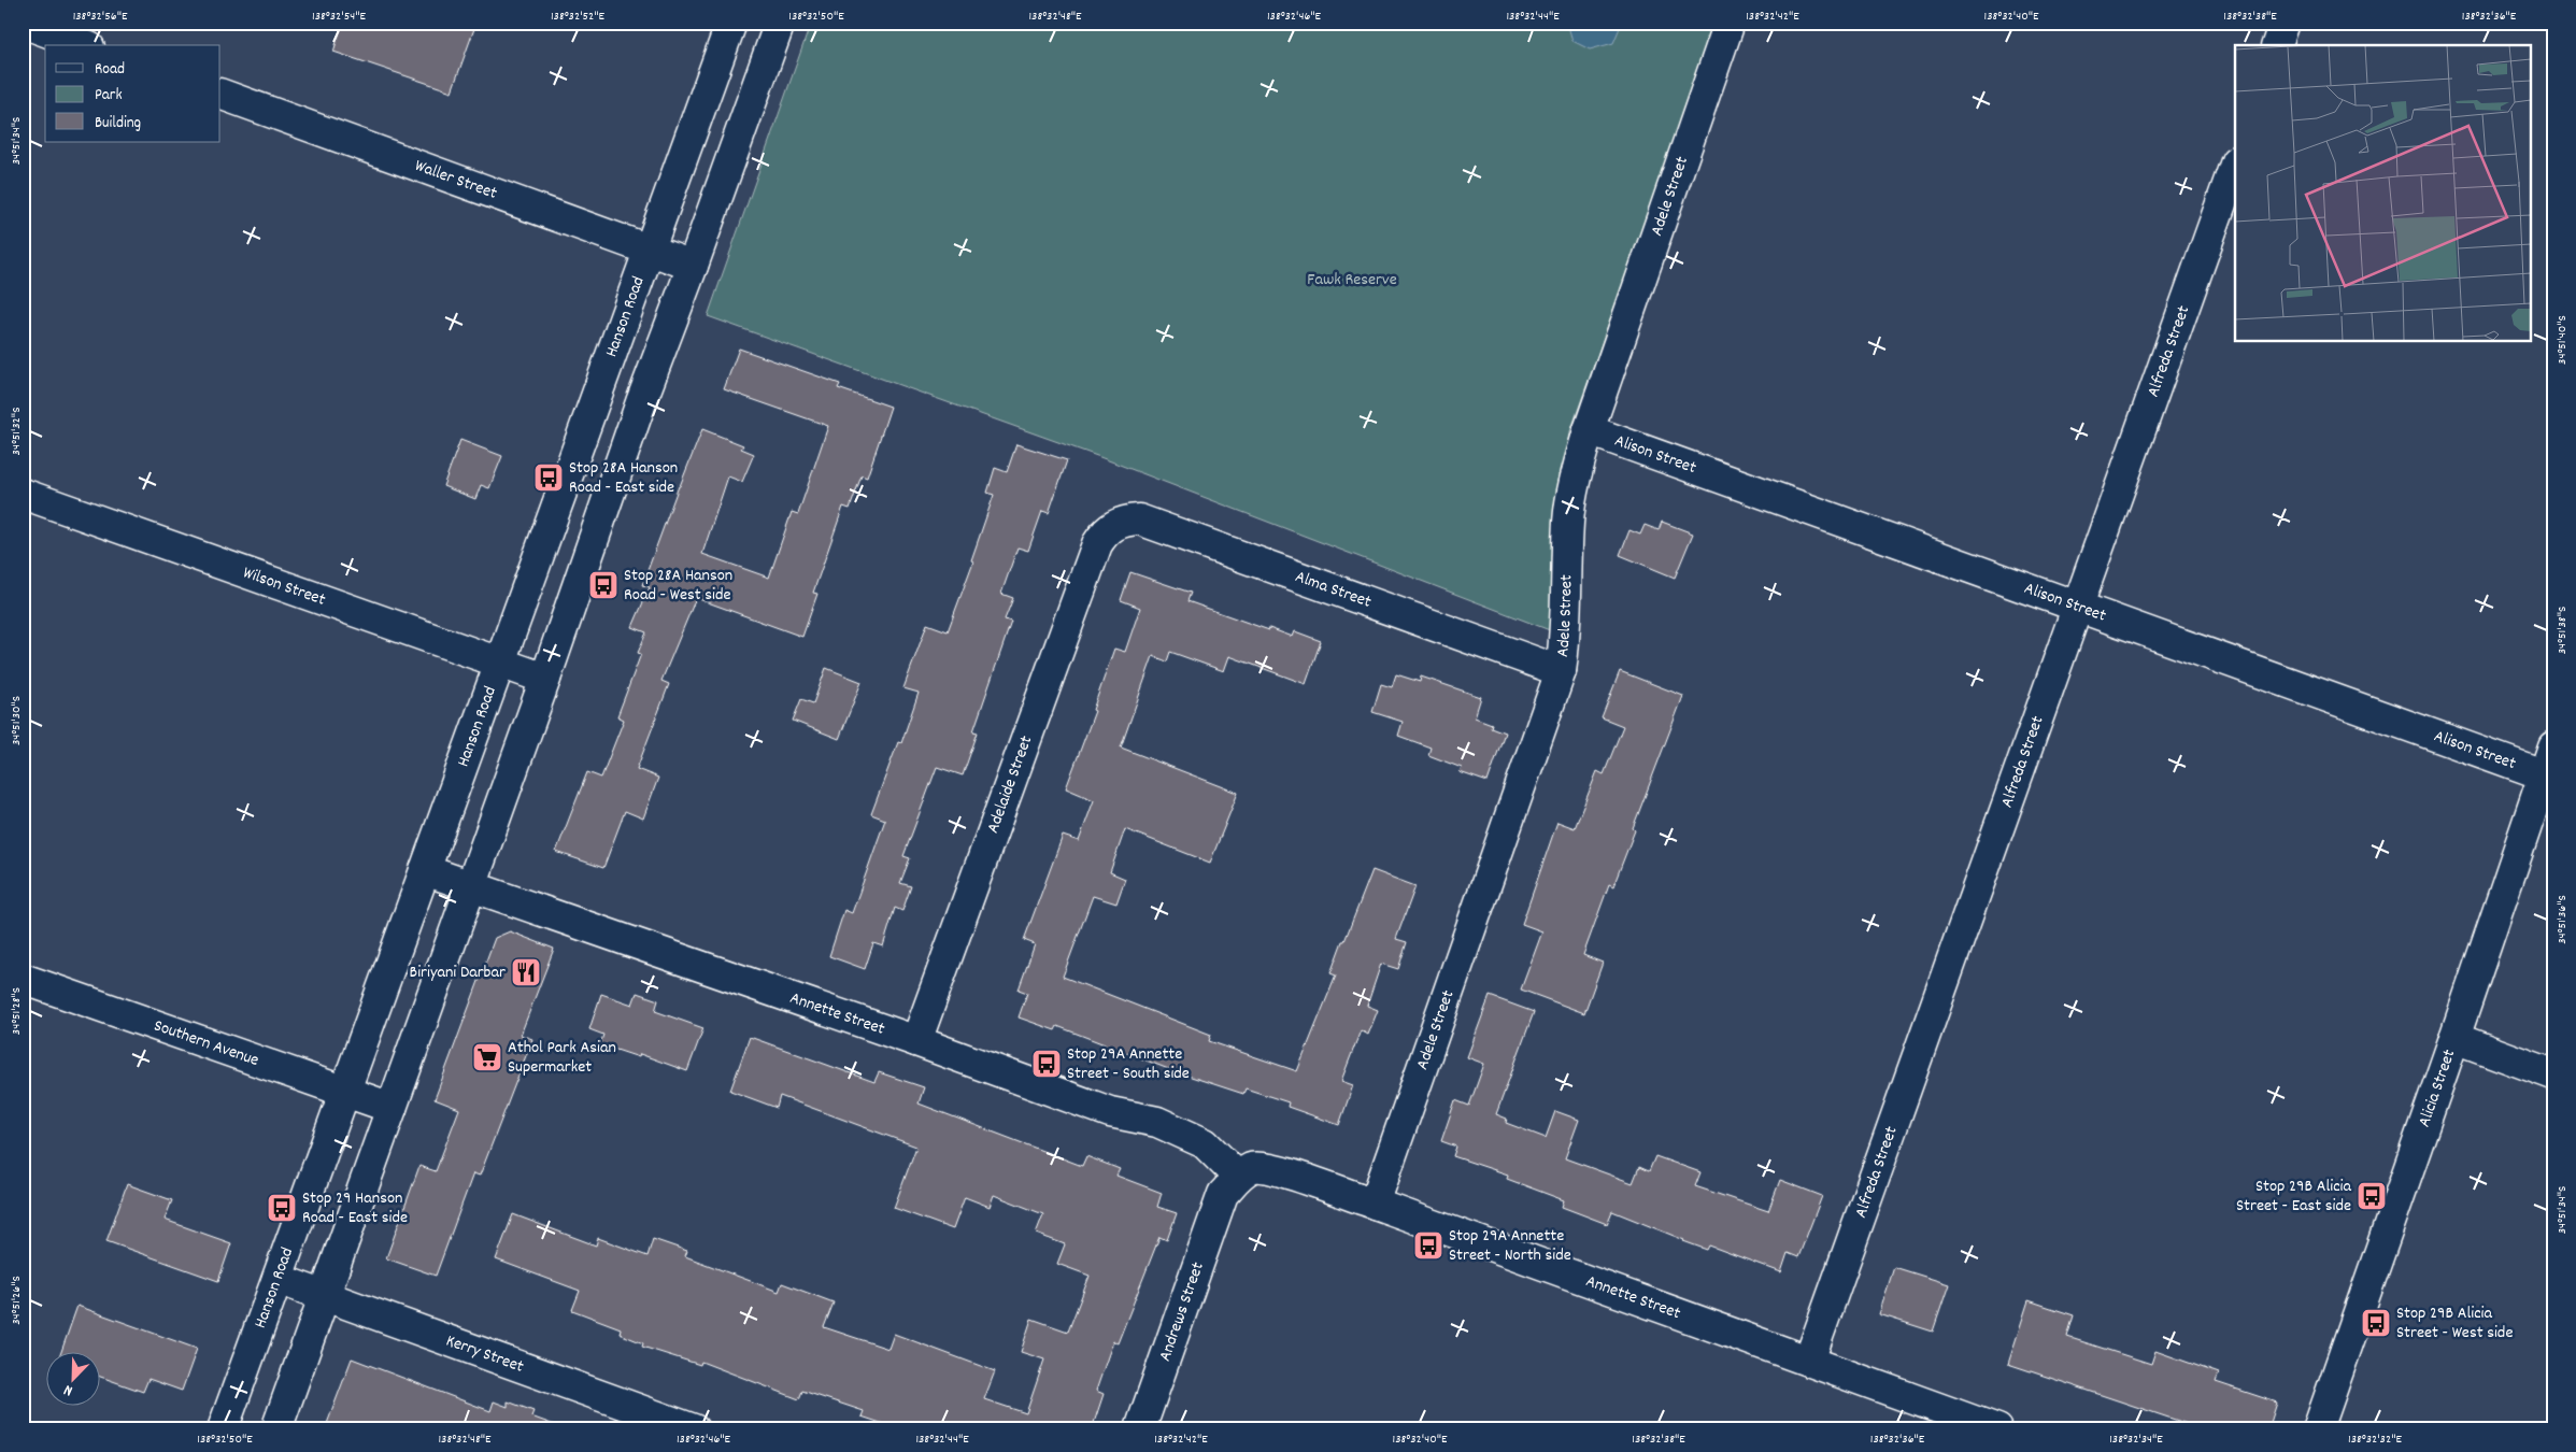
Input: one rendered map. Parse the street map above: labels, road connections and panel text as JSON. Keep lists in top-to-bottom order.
{
  "streets": {
    "street": [
      "Waller Street",
      "Adele Street",
      "Hanson Road",
      "Alfreda Street",
      "Alison Street",
      "Wilson Street",
      "Alma Street",
      "Adelaide Street",
      "Annette Street",
      "Southern Avenue",
      "Alicia Street",
      "Andrews Street",
      "Kerry Street"
    ]
  },
  "crossings": [
    ["Waller Street", "Hanson Road"],
    ["Adele Street", "Alison Street"],
    ["Adele Street", "Alma Street"],
    ["Adele Street", "Annette Street"],
    ["Hanson Road", "Wilson Street"],
    ["Hanson Road", "Annette Street"],
    ["Hanson Road", "Southern Avenue"],
    ["Hanson Road", "Kerry Street"],
    ["Alfreda Street", "Alison Street"],
    ["Alfreda Street", "Annette Street"],
    ["Alison Street", "Alicia Street"],
    ["Alma Street", "Adelaide Street"],
    ["Adelaide Street", "Annette Street"],
    ["Annette Street", "Andrews Street"]
  ],
  "parks": ["Fawk Reserve"],
  "places": {
    "bus stop": [
      "Stop 28A Hanson Road - East side",
      "Stop 28A Hanson Road - West side",
      "Stop 29A Annette Street - South side",
      "Stop 29B Alicia Street - East side",
      "Stop 29 Hanson Road - East side",
      "Stop 29A Annette Street - North side",
      "Stop 29B Alicia Street - West side"
    ],
    "restaurant": ["Biriyani Darbar"],
    "supermarket": ["Athol Park Asian Supermarket"]
  },
  "legend": ["Road", "Park", "Building"],
  "north": "bottom left",
  "coordinates": [
    "138°32'56\"E",
    "138°32'54\"E",
    "138°32'52\"E",
    "138°32'50\"E",
    "138°32'48\"E",
    "138°32'46\"E",
    "138°32'44\"E",
    "138°32'42\"E",
    "138°32'40\"E",
    "138°32'38\"E",
    "138°32'36\"E",
    "34°51'34\"S",
    "34°51'40\"S",
    "34°51'32\"S",
    "34°51'38\"S",
    "34°51'30\"S",
    "34°51'36\"S",
    "34°51'28\"S",
    "34°51'26\"S",
    "138°32'34\"E",
    "138°32'32\"E"
  ]
}
